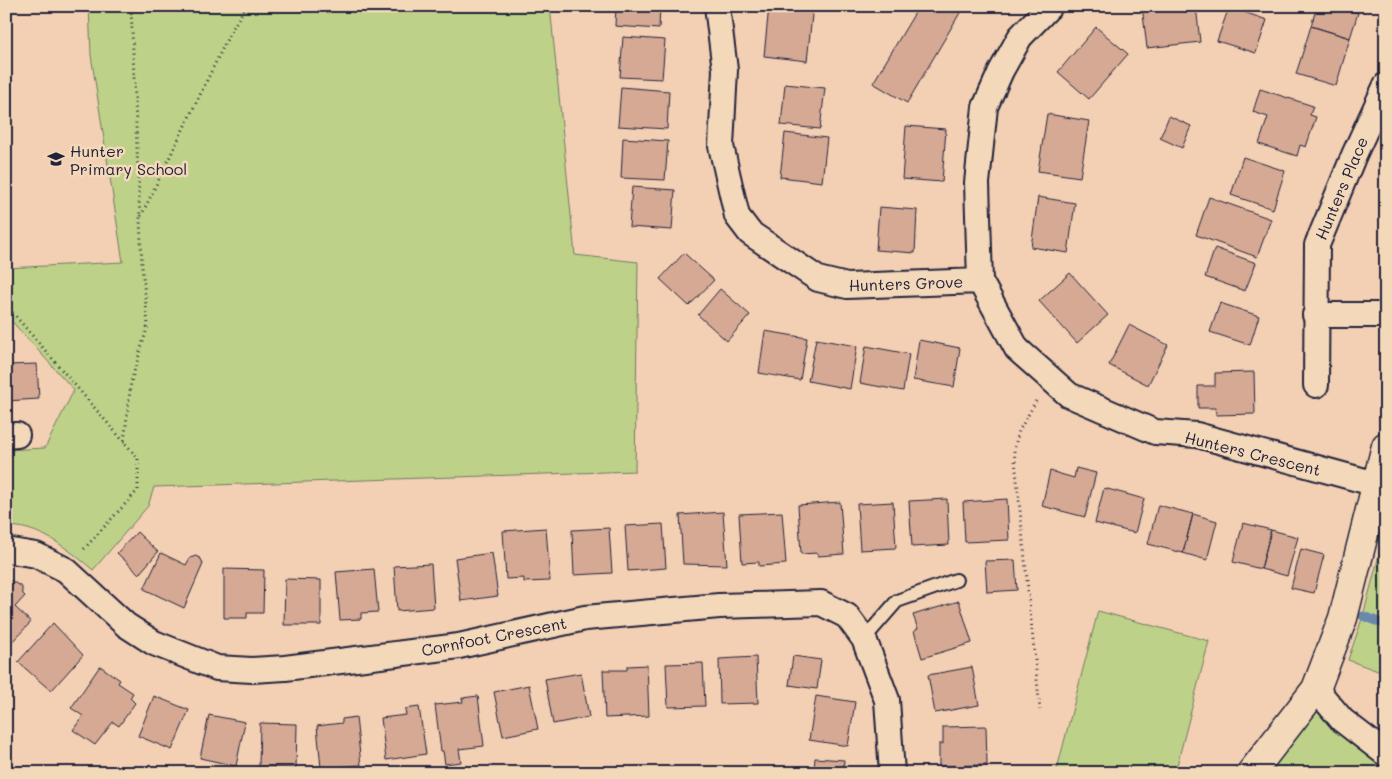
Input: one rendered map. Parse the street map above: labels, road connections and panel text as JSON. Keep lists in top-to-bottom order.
{
  "streets": {
    "street": [
      "Hunters Place",
      "Hunters Grove",
      "Hunters Crescent",
      "Cornfoot Crescent"
    ]
  },
  "crossings": [
    ["Hunters Grove", "Hunters Crescent"]
  ],
  "places": {
    "school or university": ["Hunter Primary School"]
  }
}
